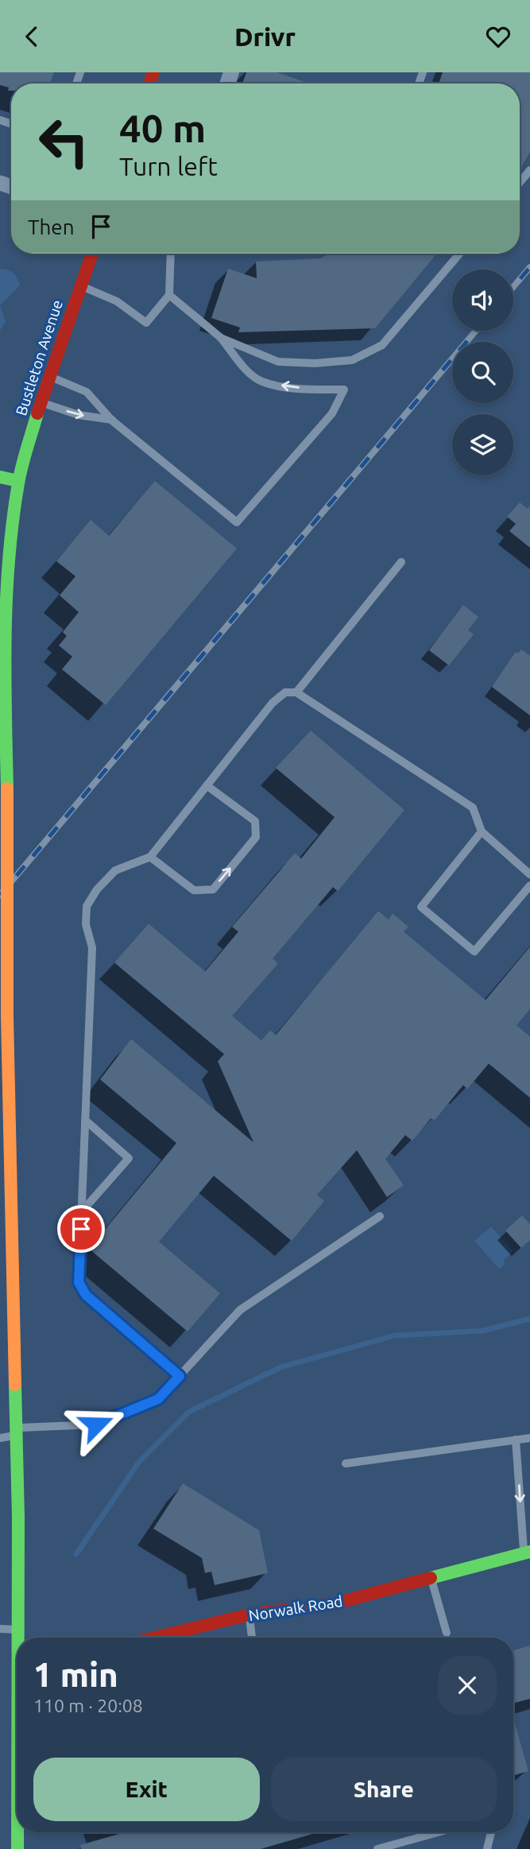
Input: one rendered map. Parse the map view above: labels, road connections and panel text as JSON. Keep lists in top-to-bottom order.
{
  "streets": {
    "main road": ["Bustleton Avenue", "Norwalk Road"]
  },
  "page": {
    "header": "Drivr",
    "turn": ["40 m", "Turn left"],
    "then": "Then",
    "heading": ["1 min", "110 m · 20:08"],
    "buttons": ["Exit", "Share"]
  }
}
